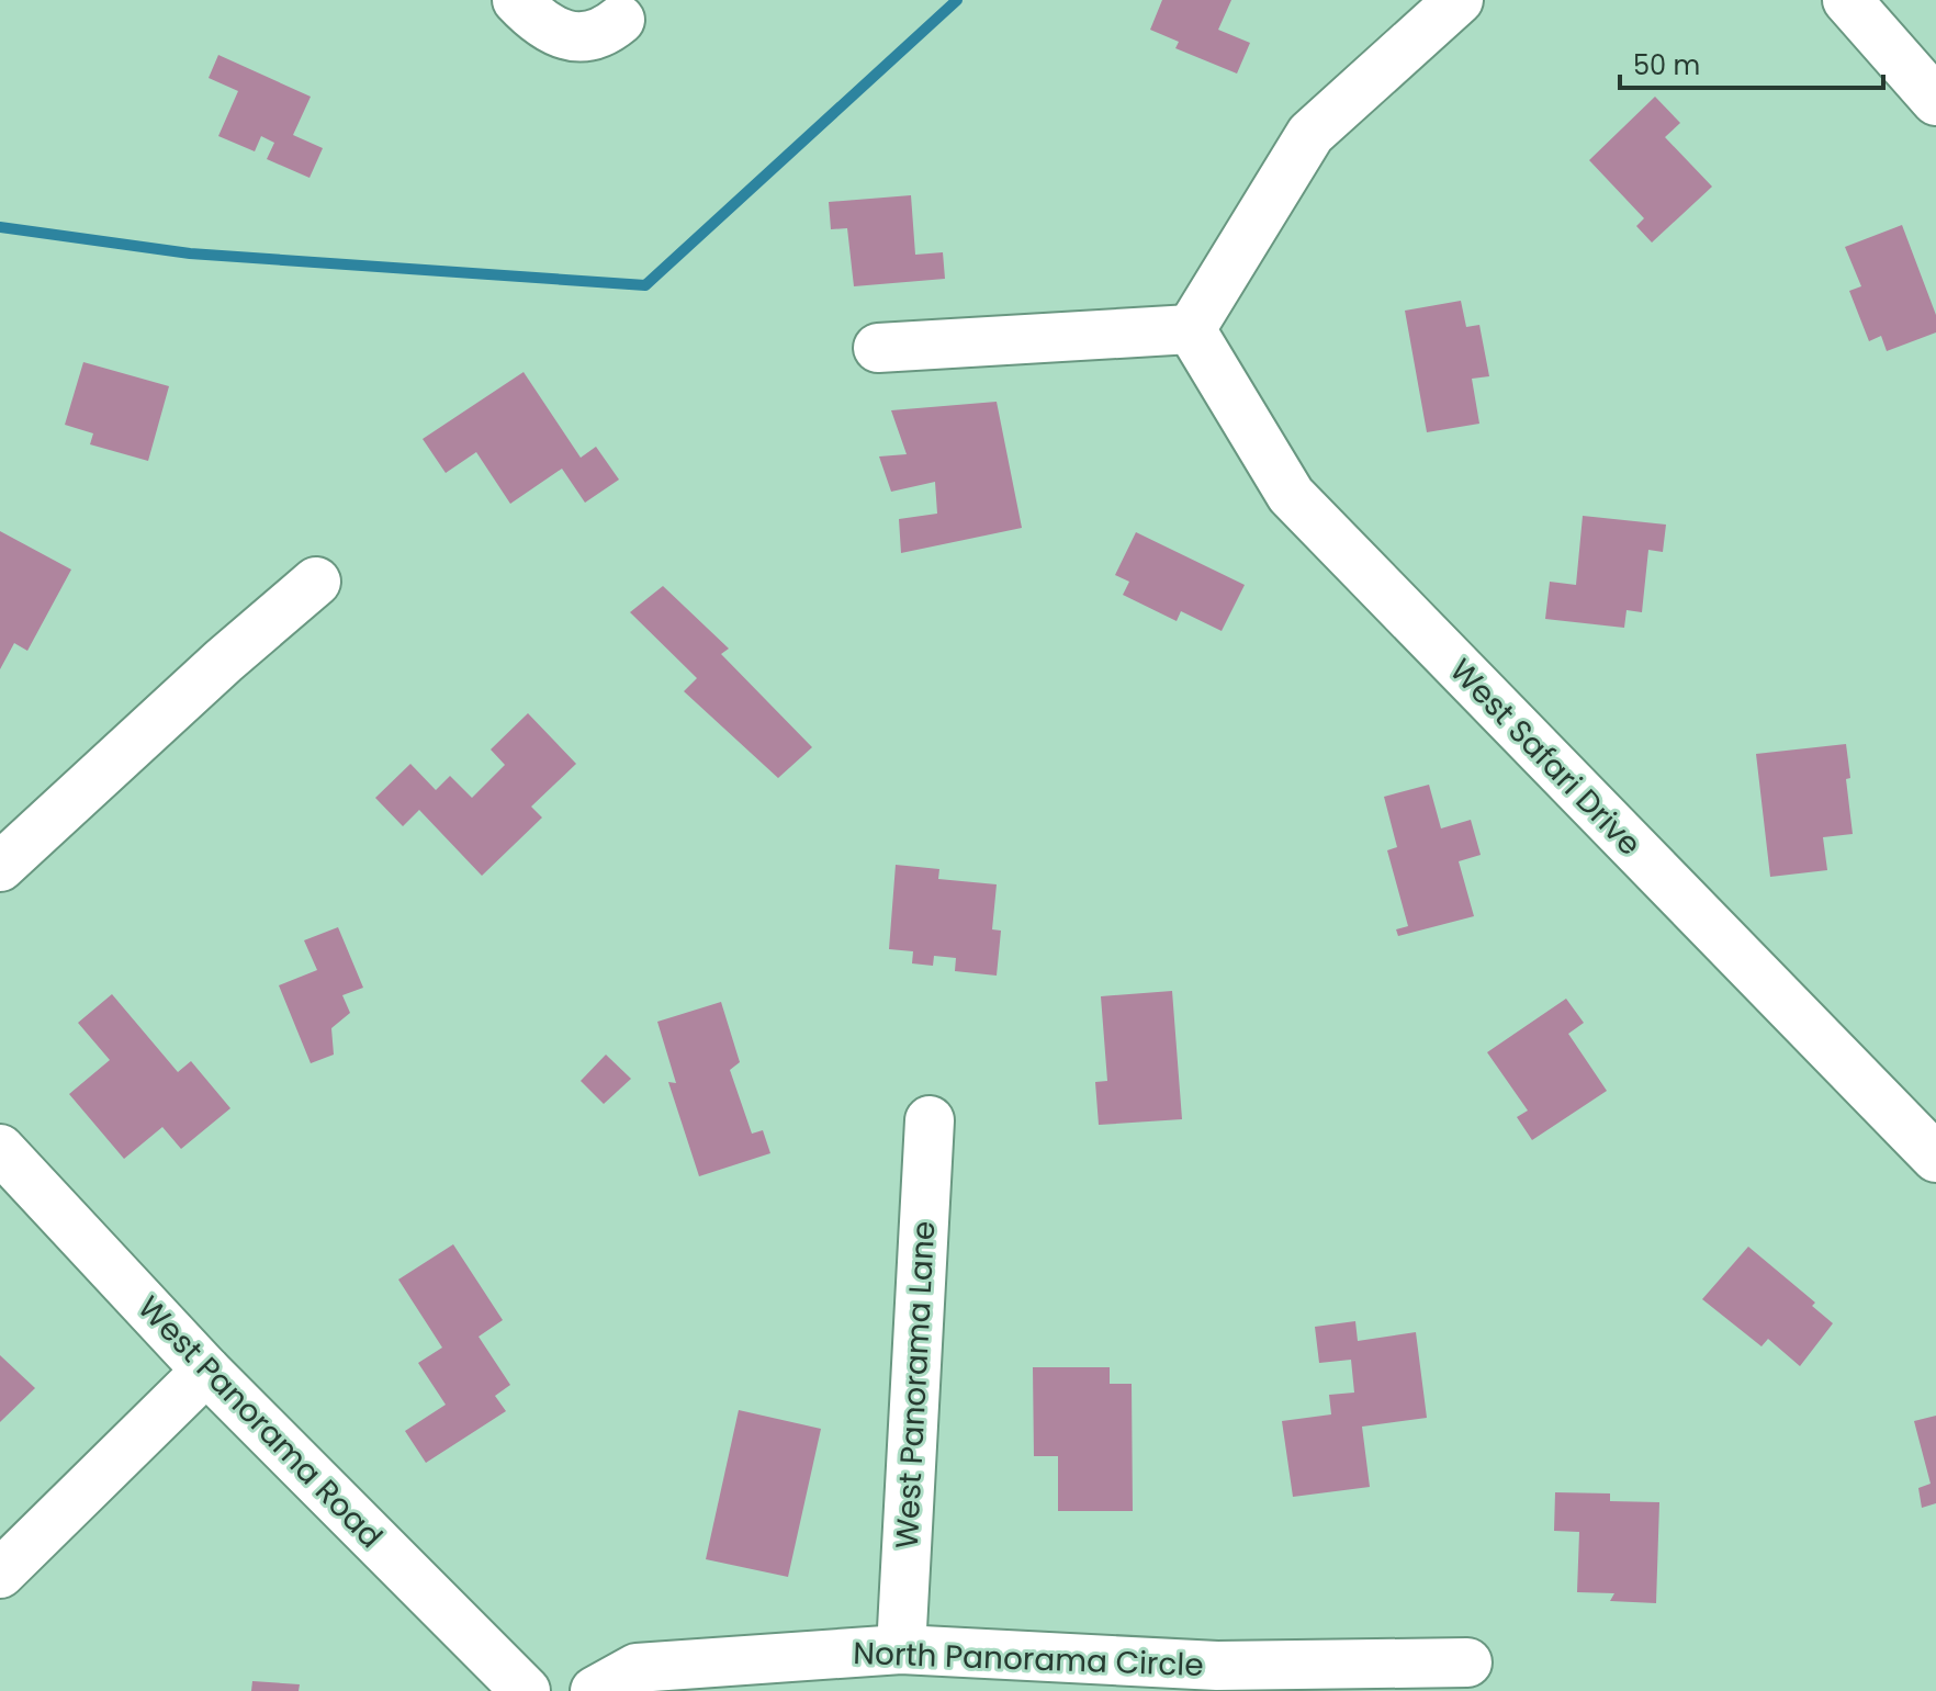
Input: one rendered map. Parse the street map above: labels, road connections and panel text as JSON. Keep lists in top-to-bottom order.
{
  "streets": {
    "street": [
      "West Safari Drive",
      "West Panorama Lane",
      "West Panorama Road",
      "North Panorama Circle"
    ]
  },
  "crossings": [
    ["West Panorama Lane", "North Panorama Circle"]
  ],
  "scale_bar": "50 m"
}
